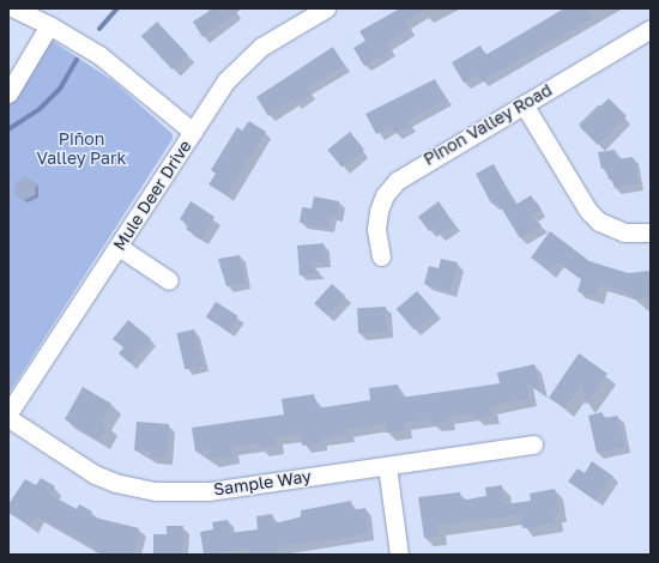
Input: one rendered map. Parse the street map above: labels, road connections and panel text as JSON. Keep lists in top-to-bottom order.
{
  "streets": {
    "street": ["Pinon Valley Road", "Mule Deer Drive", "Sample Way"]
  },
  "parks": ["Piñon Valley Park"]
}
